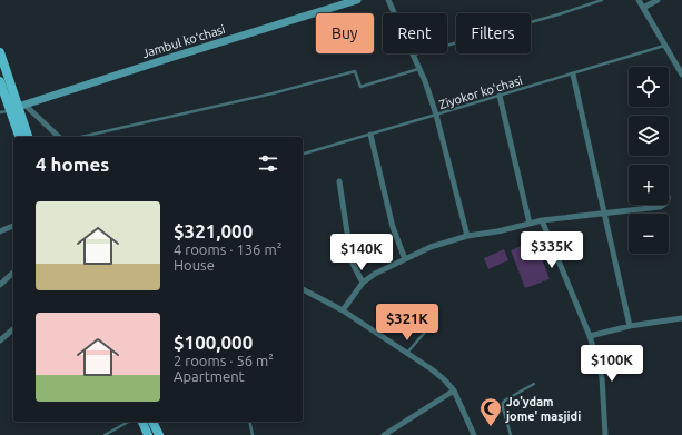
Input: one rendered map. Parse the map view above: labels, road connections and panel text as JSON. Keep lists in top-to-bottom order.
{
  "streets": {
    "street": ["Jambul koʻchasi"],
    "lane": ["Ziyokor koʻchasi"]
  },
  "places": {
    "mosque": ["Jo'ydam jome' masjidi"]
  },
  "page": {
    "chip": ["Buy", "Rent", "Filters"],
    "map_buttons": ["+", "−"],
    "heading": "4 homes",
    "list": [
      {
        "name": "$321,000",
        "note": "4 rooms · 136 m² · House"
      },
      {
        "name": "$100,000",
        "note": "2 rooms · 56 m² · Apartment"
      }
    ],
    "price": [
      "$335K",
      "$140K",
      "$321K",
      "$100K"
    ]
  }
}
